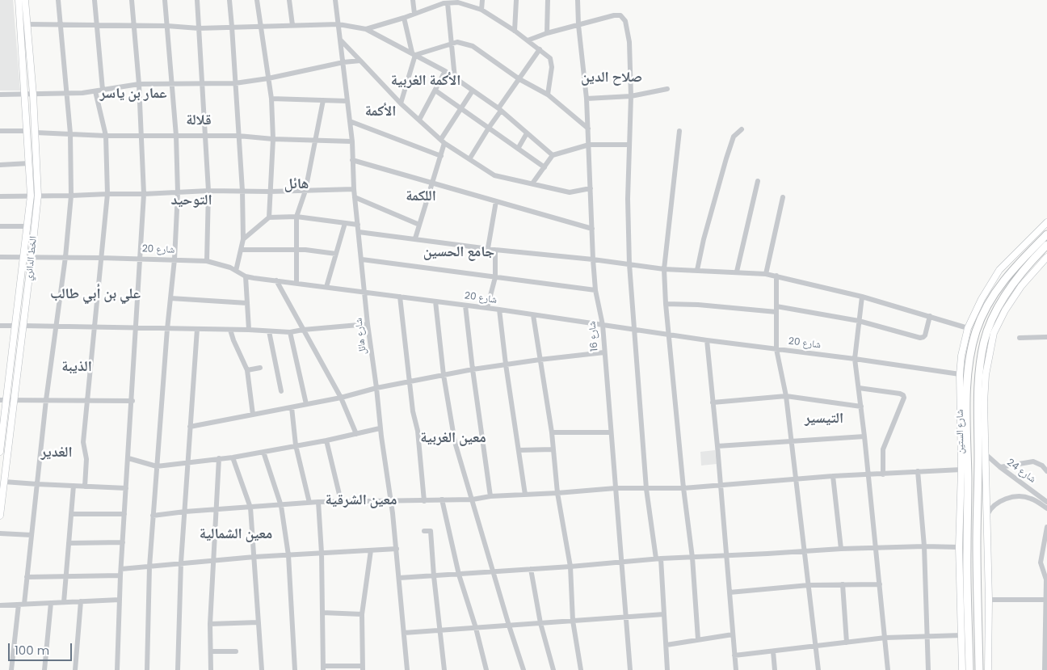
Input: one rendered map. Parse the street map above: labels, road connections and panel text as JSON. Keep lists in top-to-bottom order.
{
  "streets": {
    "highway": ["شارع الستين"],
    "main road": ["الخط الدائري"],
    "street": [
      "شارع 20",
      "شارع هائل",
      "شارع 16",
      "شارع 24"
    ]
  },
  "crossings": [
    ["شارع 20", "الخط الدائري"],
    ["شارع 20", "شارع هائل"],
    ["شارع 20", "شارع 16"],
    ["شارع 20", "شارع الستين"],
    ["شارع الستين", "شارع 24"]
  ],
  "districts": [
    "صلاح الدين",
    "الأكمة الغربية",
    "عمار بن ياسر",
    "الأكمة",
    "قلالة",
    "هائل",
    "اللكمة",
    "التوحيد",
    "جامع الحسين",
    "علي بن أبي طالب",
    "الذيبة",
    "التيسير",
    "معين الغربية",
    "الغدير",
    "معين الشرقية",
    "معين الشمالية"
  ],
  "scale_bar": "100 m"
}
